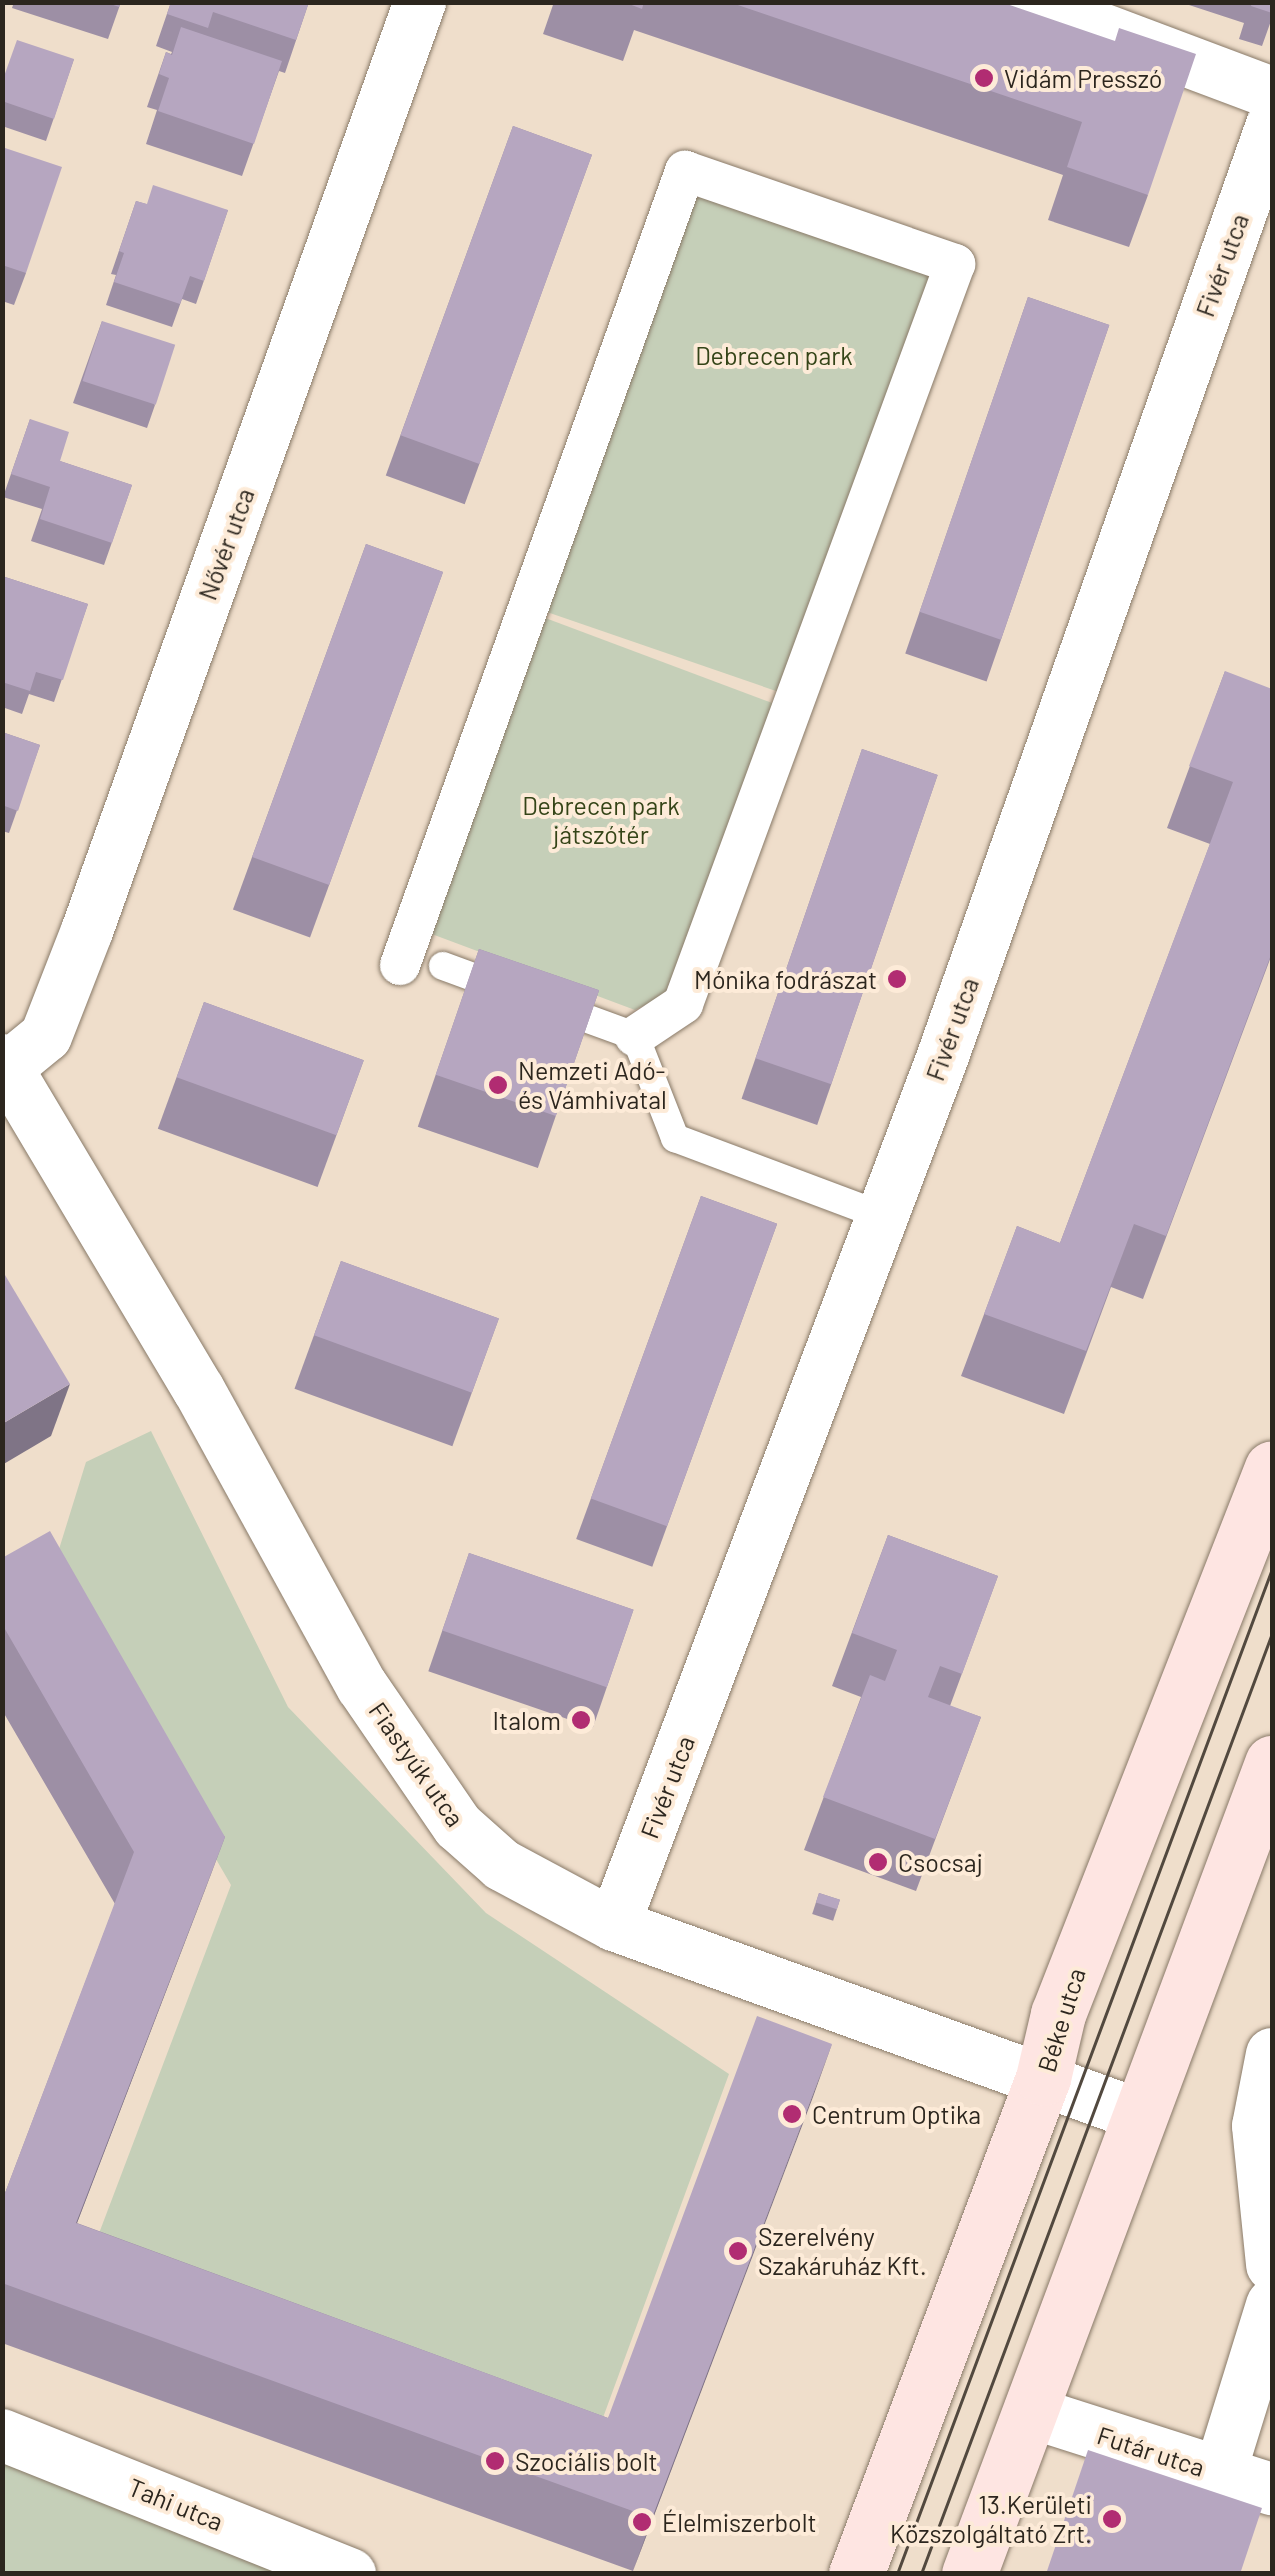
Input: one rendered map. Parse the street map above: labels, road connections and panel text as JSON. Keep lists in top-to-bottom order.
{
  "streets": {
    "main road": ["Béke utca"],
    "street": [
      "Fivér utca",
      "Nővér utca",
      "Fiastyúk utca",
      "Futár utca",
      "Tahi utca"
    ]
  },
  "crossings": [
    ["Fivér utca", "Fiastyúk utca"],
    ["Nővér utca", "Fiastyúk utca"],
    ["Fiastyúk utca", "Béke utca"]
  ],
  "parks": ["Debrecen park", "Debrecen park játszótér"],
  "places": [
    "Vidám Presszó",
    "Mónika fodrászat",
    "Nemzeti Adó- és Vámhivatal",
    "Italom",
    "Csocsaj",
    "Centrum Optika",
    "Szerelvény Szakáruház Kft.",
    "Szociális bolt",
    "13.Kerületi Közszolgáltató Zrt.",
    "Élelmiszerbolt"
  ]
}
